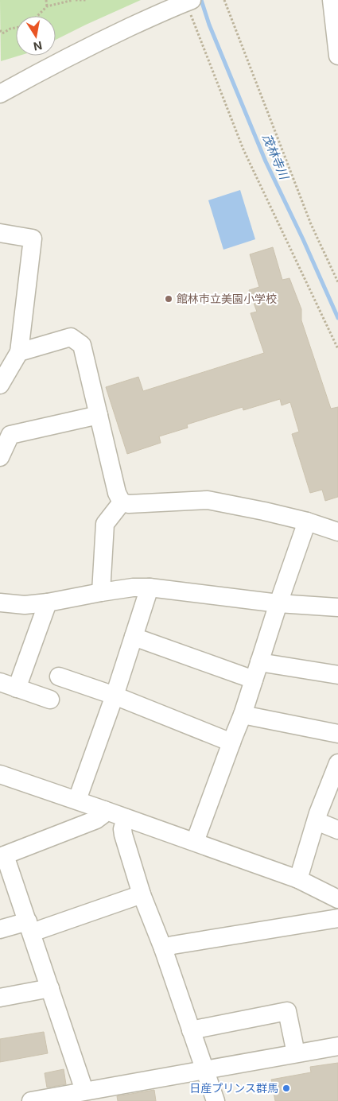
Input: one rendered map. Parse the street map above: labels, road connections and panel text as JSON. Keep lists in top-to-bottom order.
{
  "water": ["茂林寺川"],
  "places": ["館林市立美園小学校", "日産プリンス群馬"],
  "north": "bottom"
}
